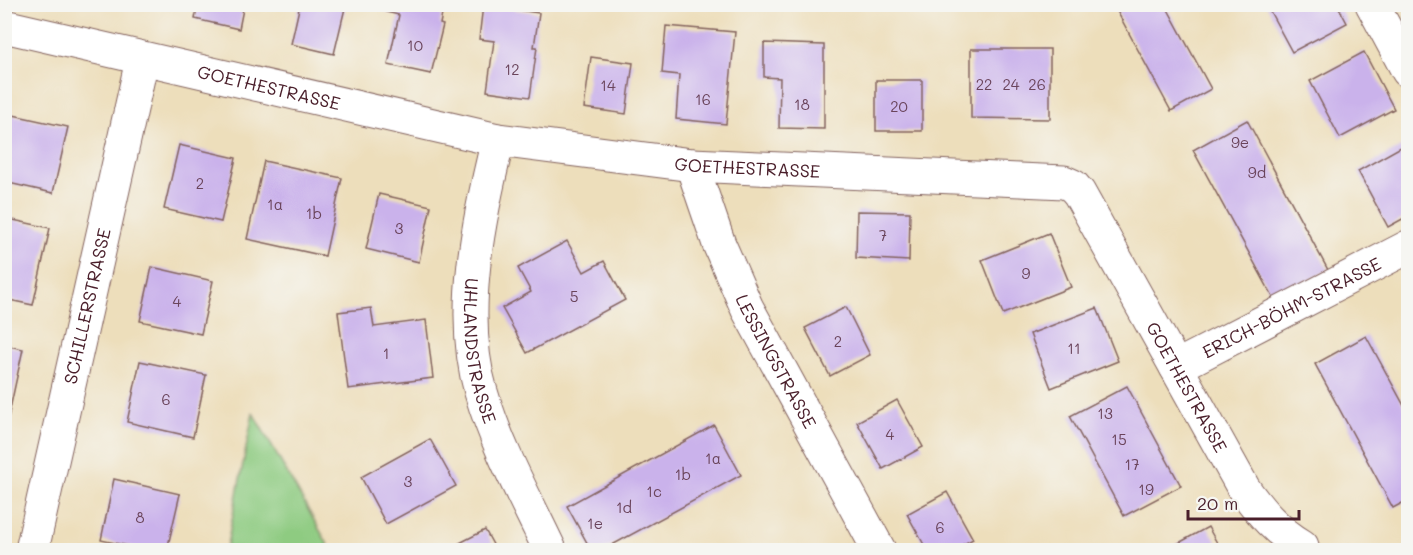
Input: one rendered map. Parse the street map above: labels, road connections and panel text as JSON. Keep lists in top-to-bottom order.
{
  "streets": {
    "street": [
      "GOETHESTRASSE",
      "SCHILLERSTRASSE",
      "ERICH-BÖHM-STRASSE",
      "UHLANDSTRASSE",
      "LESSINGSTRASSE"
    ]
  },
  "crossings": [
    ["GOETHESTRASSE", "SCHILLERSTRASSE"],
    ["GOETHESTRASSE", "ERICH-BÖHM-STRASSE"],
    ["GOETHESTRASSE", "UHLANDSTRASSE"],
    ["GOETHESTRASSE", "LESSINGSTRASSE"]
  ],
  "house_numbers": [
    "10",
    "12",
    "22",
    "24",
    "26",
    "14",
    "16",
    "18",
    "20",
    "9e",
    "9d",
    "2",
    "1a",
    "1b",
    "3",
    "7",
    "9",
    "5",
    "4",
    "2",
    "11",
    "1",
    "6",
    "13",
    "4",
    "15",
    "1a",
    "17",
    "1b",
    "3",
    "19",
    "1c",
    "1d",
    "8",
    "1e",
    "6"
  ],
  "scale_bar": "20 m"
}
